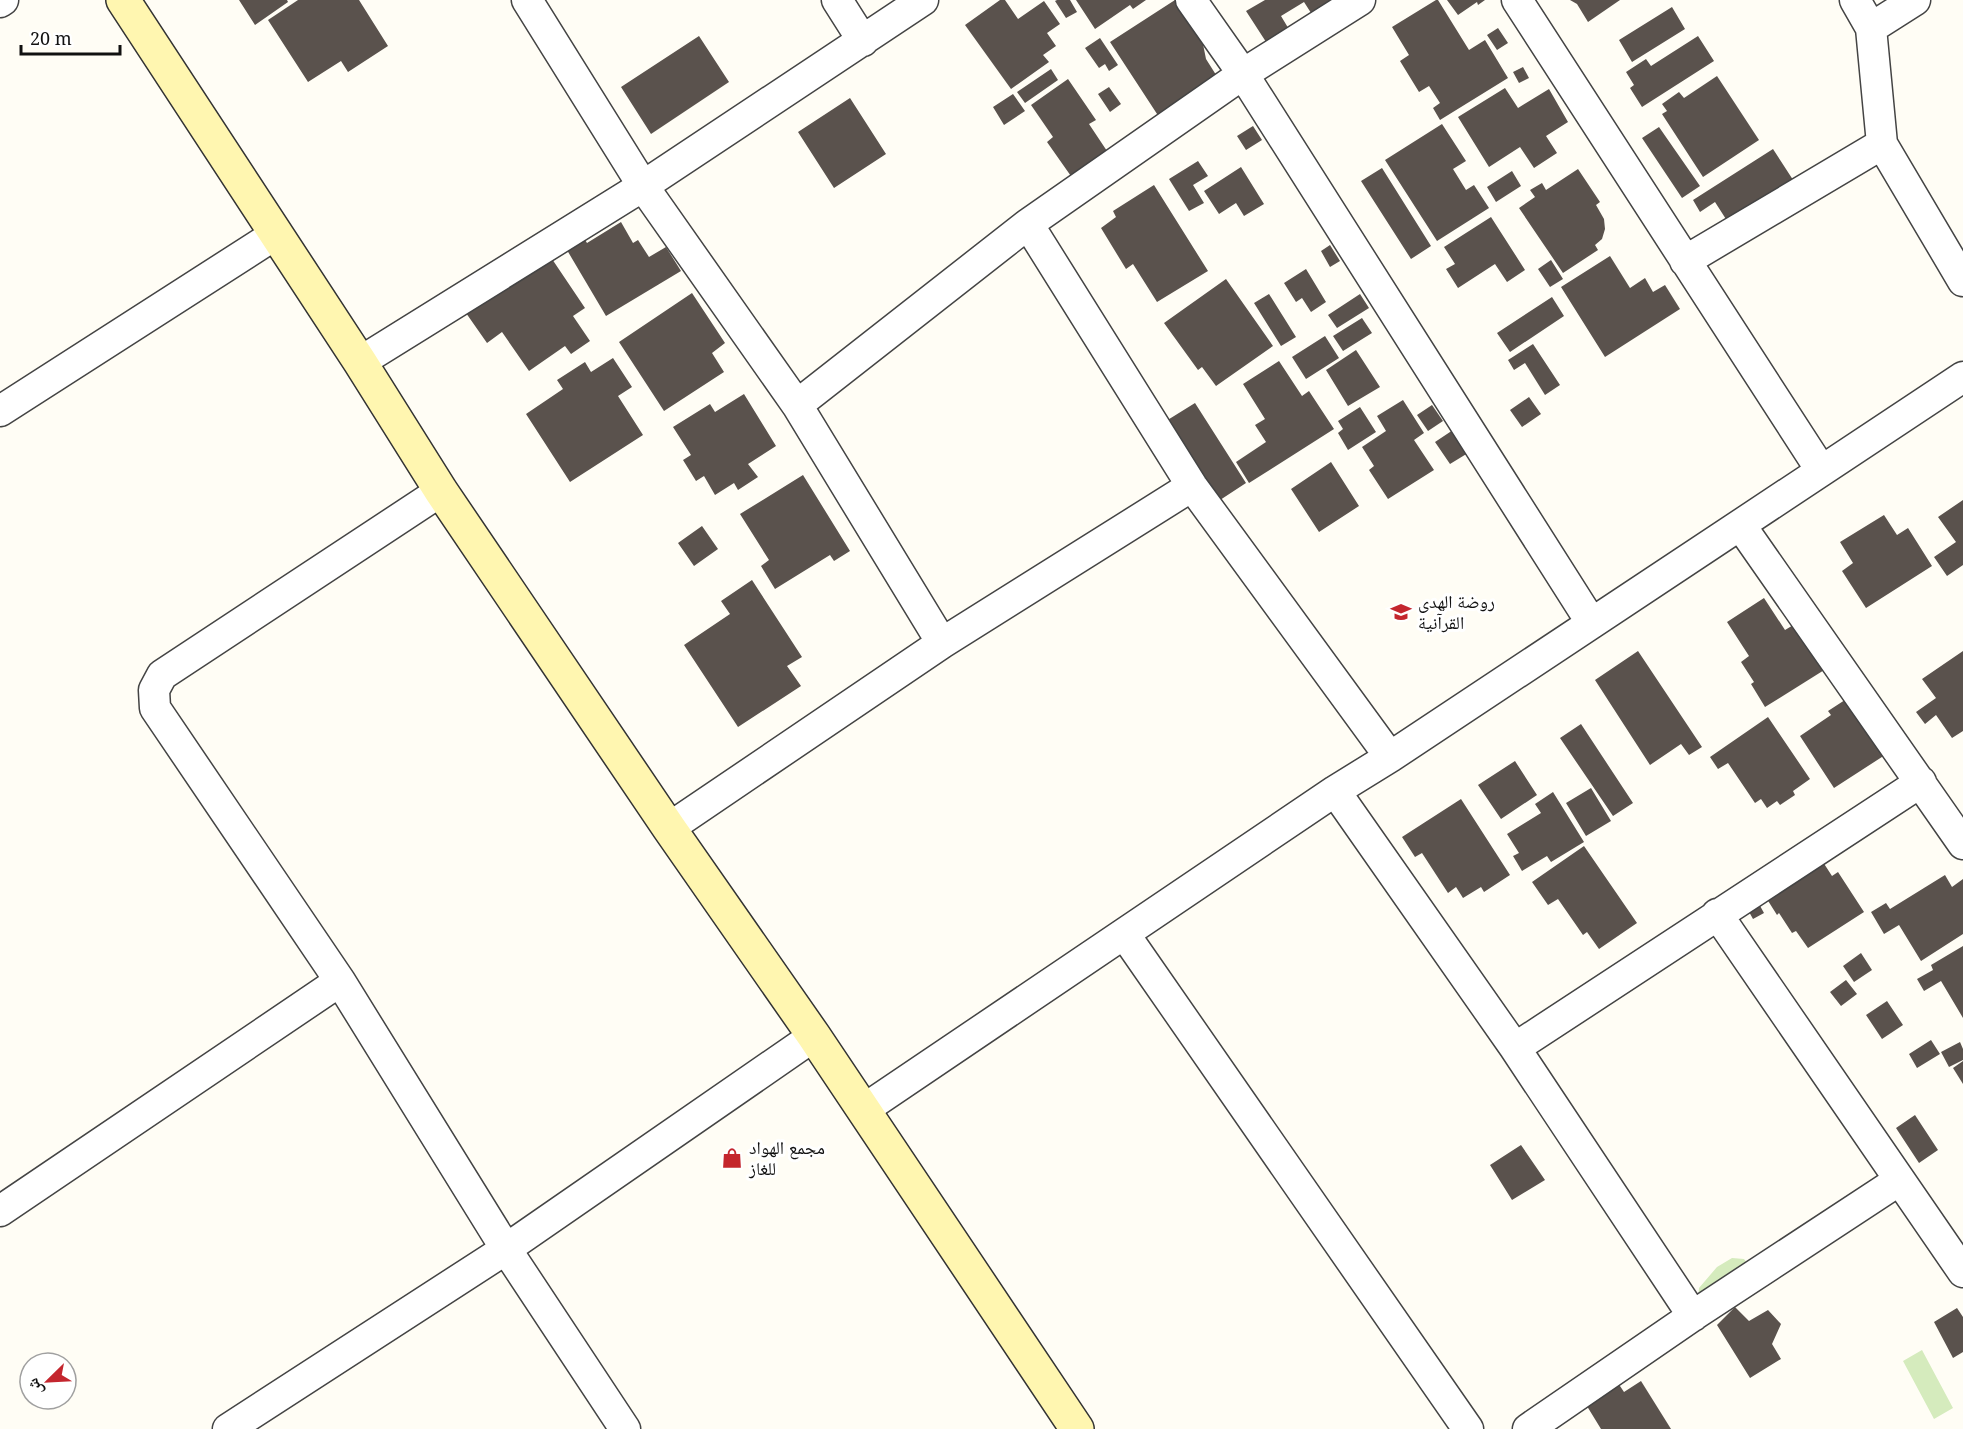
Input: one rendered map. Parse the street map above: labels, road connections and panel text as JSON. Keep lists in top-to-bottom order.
{
  "places": {
    "school or university": ["روضة الهدى القرآنية"],
    "shop": ["مجمع الهواد للغاز"]
  },
  "scale_bar": "20 m",
  "north": "bottom left"
}
